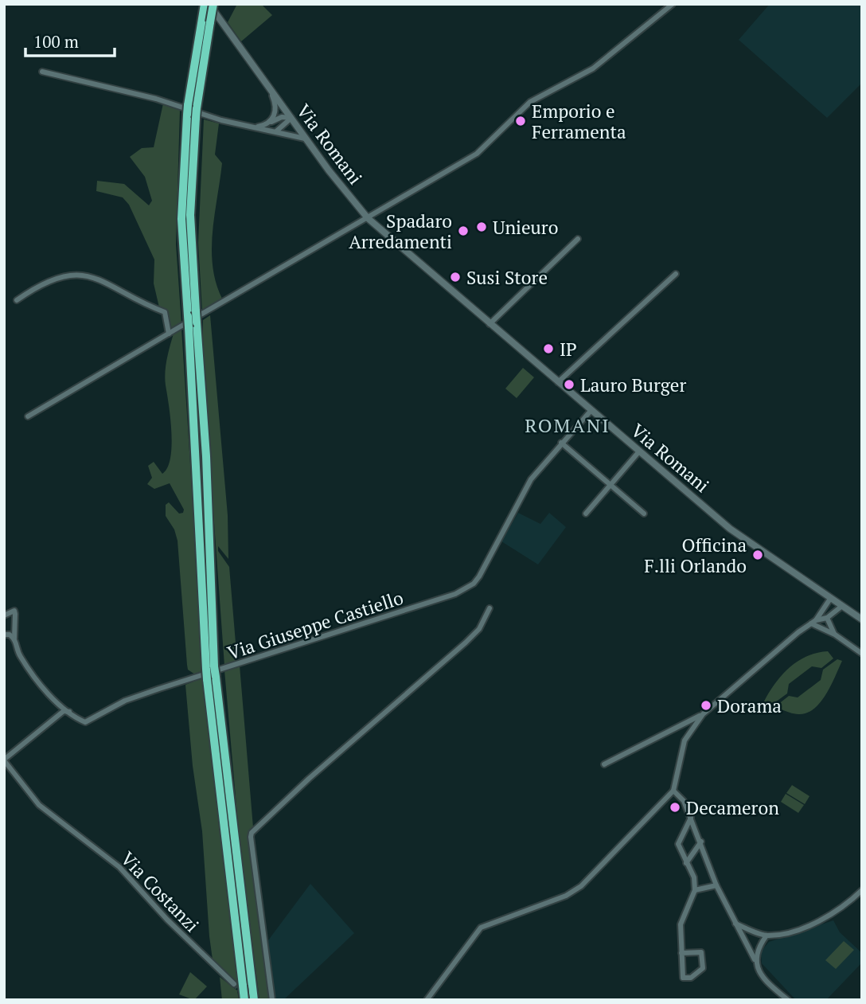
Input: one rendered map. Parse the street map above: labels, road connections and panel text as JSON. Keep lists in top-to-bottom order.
{
  "streets": {
    "street": ["Via Romani", "Via Giuseppe Castiello", "Via Costanzi"]
  },
  "crossings": [
    ["Via Romani", "Via Giuseppe Castiello"]
  ],
  "districts": ["ROMANI"],
  "places": [
    "Emporio e Ferramenta",
    "Unieuro",
    "Spadaro Arredamenti",
    "Susi Store",
    "IP",
    "Lauro Burger",
    "Officina F.lli Orlando",
    "Dorama",
    "Decameron"
  ],
  "scale_bar": "100 m"
}
